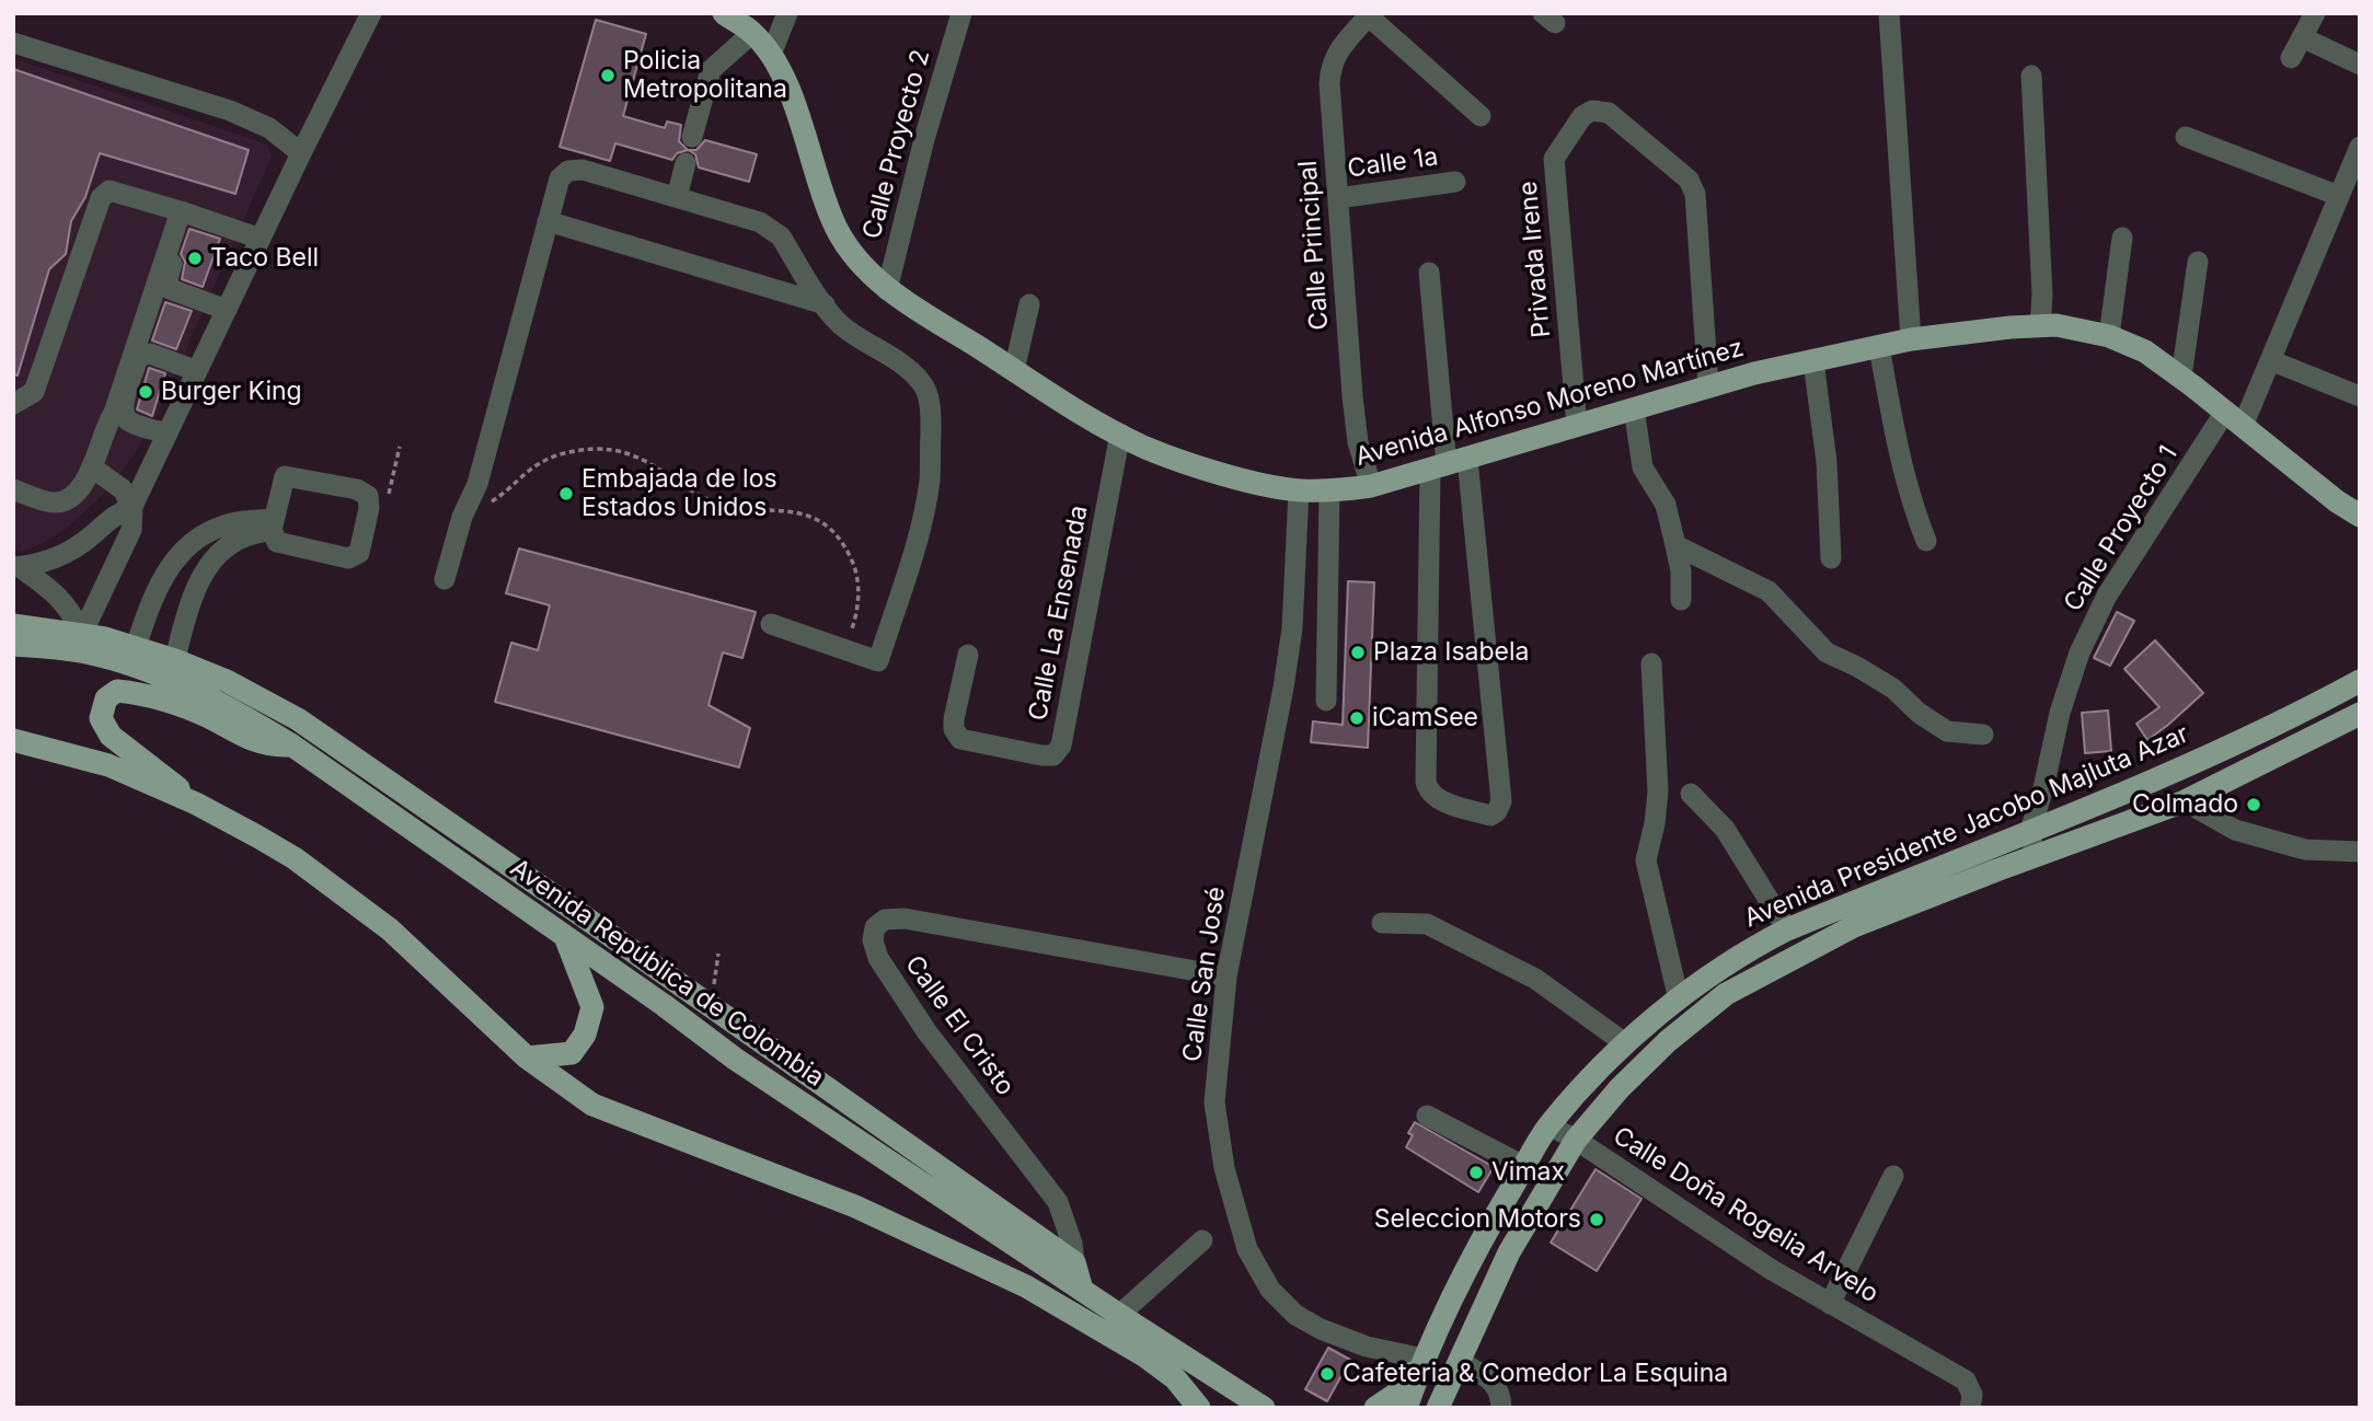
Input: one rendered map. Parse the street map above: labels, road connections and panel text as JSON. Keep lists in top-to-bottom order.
{
  "streets": {
    "main road": ["Avenida Alfonso Moreno Martínez", "Avenida Presidente Jacobo Majluta Azar", "Avenida República de Colombia"],
    "street": [
      "Calle Proyecto 2",
      "Calle 1a",
      "Calle Principal",
      "Privada Irene",
      "Calle Proyecto 1",
      "Calle La Ensenada",
      "Calle San José",
      "Calle El Cristo",
      "Calle Doña Rogelia Arvelo"
    ]
  },
  "crossings": [
    ["Calle Proyecto 2", "Avenida Alfonso Moreno Martínez"],
    ["Calle 1a", "Calle Principal"],
    ["Calle Principal", "Avenida Alfonso Moreno Martínez"],
    ["Privada Irene", "Avenida Alfonso Moreno Martínez"],
    ["Avenida Alfonso Moreno Martínez", "Calle Proyecto 1"],
    ["Avenida Alfonso Moreno Martínez", "Calle La Ensenada"],
    ["Avenida Alfonso Moreno Martínez", "Calle San José"],
    ["Calle Proyecto 1", "Avenida Presidente Jacobo Majluta Azar"],
    ["Avenida Presidente Jacobo Majluta Azar", "Calle San José"],
    ["Avenida Presidente Jacobo Majluta Azar", "Calle Doña Rogelia Arvelo"],
    ["Calle San José", "Calle El Cristo"]
  ],
  "places": [
    "Policia Metropolitana",
    "Taco Bell",
    "Burger King",
    "Embajada de los Estados Unidos",
    "Plaza Isabela",
    "iCamSee",
    "Colmado",
    "Vimax",
    "Seleccion Motors",
    "Cafeteria & Comedor La Esquina"
  ]
}
